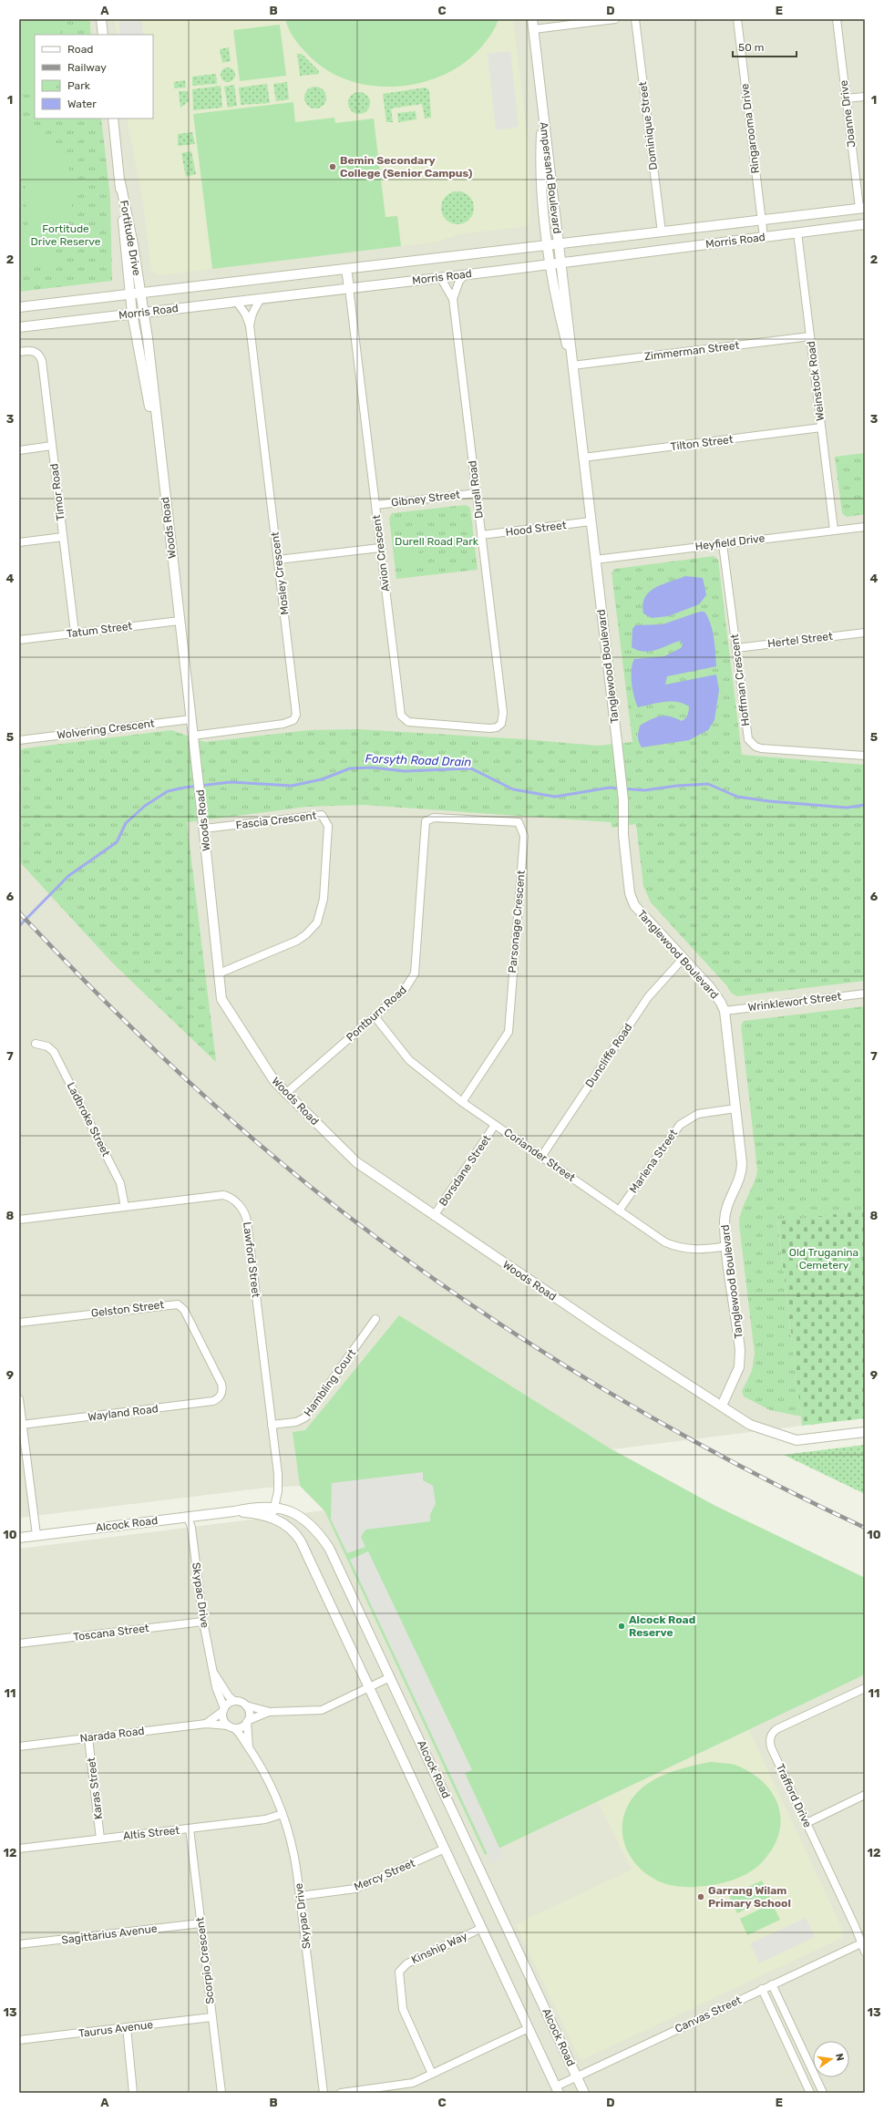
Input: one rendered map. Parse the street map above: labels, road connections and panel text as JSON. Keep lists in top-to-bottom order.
{
  "streets": {
    "street": [
      "Joanne Drive",
      "Dominique Street",
      "Ringarooma Drive",
      "Ampersand Boulevard",
      "Fortitude Drive",
      "Morris Road",
      "Zimmerman Street",
      "Weinstock Road",
      "Tilton Street",
      "Durell Road",
      "Timor Road",
      "Gibney Street",
      "Woods Road",
      "Hood Street",
      "Heyfield Drive",
      "Avion Crescent",
      "Mosley Crescent",
      "Tatum Street",
      "Hertel Street",
      "Tanglewood Boulevard",
      "Hoffman Crescent",
      "Wolvering Crescent",
      "Fascia Crescent",
      "Parsonage Crescent",
      "Wrinklewort Street",
      "Pontburn Road",
      "Duncliffe Road",
      "Ladbroke Street",
      "Coriander Street",
      "Marlena Street",
      "Borsdane Street",
      "Lawford Street",
      "Gelston Street",
      "Hambling Court",
      "Wayland Road",
      "Alcock Road",
      "Skypac Drive",
      "Toscana Street",
      "Narada Road",
      "Karas Street",
      "Trafford Drive",
      "Altis Street",
      "Mercy Street",
      "Sagittarius Avenue",
      "Kinship Way",
      "Scorpio Crescent",
      "Canvas Street",
      "Taurus Avenue"
    ]
  },
  "crossings": [
    ["Joanne Drive", "Morris Road"],
    ["Dominique Street", "Morris Road"],
    ["Ringarooma Drive", "Morris Road"],
    ["Ampersand Boulevard", "Morris Road"],
    ["Ampersand Boulevard", "Tanglewood Boulevard"],
    ["Fortitude Drive", "Morris Road"],
    ["Fortitude Drive", "Woods Road"],
    ["Morris Road", "Weinstock Road"],
    ["Morris Road", "Durell Road"],
    ["Morris Road", "Woods Road"],
    ["Morris Road", "Avion Crescent"],
    ["Morris Road", "Mosley Crescent"],
    ["Morris Road", "Tanglewood Boulevard"],
    ["Zimmerman Street", "Weinstock Road"],
    ["Zimmerman Street", "Tanglewood Boulevard"],
    ["Weinstock Road", "Tilton Street"],
    ["Weinstock Road", "Heyfield Drive"],
    ["Tilton Street", "Tanglewood Boulevard"],
    ["Durell Road", "Gibney Street"],
    ["Durell Road", "Hood Street"],
    ["Durell Road", "Avion Crescent"],
    ["Timor Road", "Tatum Street"],
    ["Gibney Street", "Avion Crescent"],
    ["Woods Road", "Mosley Crescent"],
    ["Woods Road", "Tatum Street"],
    ["Woods Road", "Tanglewood Boulevard"],
    ["Woods Road", "Wolvering Crescent"],
    ["Woods Road", "Fascia Crescent"],
    ["Woods Road", "Pontburn Road"],
    ["Woods Road", "Borsdane Street"],
    ["Hood Street", "Tanglewood Boulevard"],
    ["Heyfield Drive", "Tanglewood Boulevard"],
    ["Heyfield Drive", "Hoffman Crescent"],
    ["Hertel Street", "Hoffman Crescent"],
    ["Tanglewood Boulevard", "Wrinklewort Street"],
    ["Tanglewood Boulevard", "Duncliffe Road"],
    ["Tanglewood Boulevard", "Coriander Street"],
    ["Tanglewood Boulevard", "Marlena Street"],
    ["Parsonage Crescent", "Pontburn Road"],
    ["Parsonage Crescent", "Coriander Street"],
    ["Pontburn Road", "Coriander Street"],
    ["Duncliffe Road", "Coriander Street"],
    ["Ladbroke Street", "Lawford Street"],
    ["Coriander Street", "Marlena Street"],
    ["Coriander Street", "Borsdane Street"],
    ["Lawford Street", "Hambling Court"],
    ["Lawford Street", "Alcock Road"],
    ["Gelston Street", "Wayland Road"],
    ["Alcock Road", "Skypac Drive"],
    ["Alcock Road", "Mercy Street"],
    ["Alcock Road", "Kinship Way"],
    ["Alcock Road", "Canvas Street"],
    ["Skypac Drive", "Toscana Street"],
    ["Skypac Drive", "Narada Road"],
    ["Skypac Drive", "Altis Street"],
    ["Skypac Drive", "Mercy Street"],
    ["Narada Road", "Karas Street"],
    ["Karas Street", "Altis Street"],
    ["Trafford Drive", "Canvas Street"],
    ["Altis Street", "Scorpio Crescent"],
    ["Sagittarius Avenue", "Scorpio Crescent"],
    ["Scorpio Crescent", "Taurus Avenue"]
  ],
  "water": ["Forsyth Road Drain"],
  "parks": ["Fortitude Drive Reserve", "Durell Road Park", "Old Truganina Cemetery"],
  "places": ["Bemin Secondary College (Senior Campus)", "Alcock Road Reserve", "Garrang Wilam Primary School"],
  "legend": [
    "Road",
    "Railway",
    "Park",
    "Water"
  ],
  "scale_bar": "50 m",
  "north": "right",
  "grid": {
    "columns": [
      "A",
      "B",
      "C",
      "D",
      "E"
    ],
    "rows": [
      "1",
      "2",
      "3",
      "4",
      "5",
      "6",
      "7",
      "8",
      "9",
      "10",
      "11",
      "12",
      "13"
    ]
  }
}
